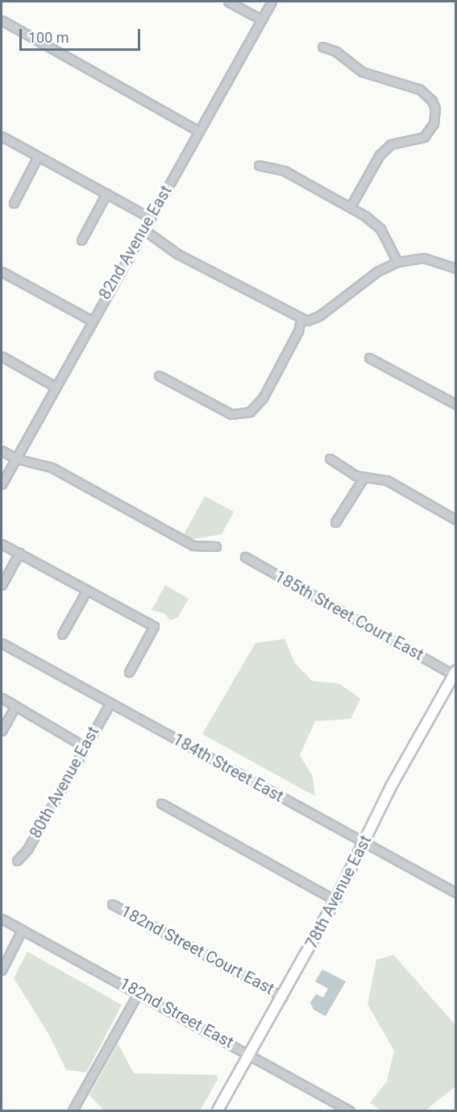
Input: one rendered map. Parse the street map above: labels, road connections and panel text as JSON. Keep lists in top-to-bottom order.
{
  "streets": {
    "street": [
      "82nd Avenue East",
      "185th Street Court East",
      "184th Street East",
      "80th Avenue East",
      "78th Avenue East",
      "182nd Street Court East",
      "182nd Street East"
    ]
  },
  "crossings": [
    ["185th Street Court East", "78th Avenue East"],
    ["184th Street East", "80th Avenue East"],
    ["184th Street East", "78th Avenue East"],
    ["78th Avenue East", "182nd Street Court East"],
    ["78th Avenue East", "182nd Street East"]
  ],
  "scale_bar": "100 m"
}
